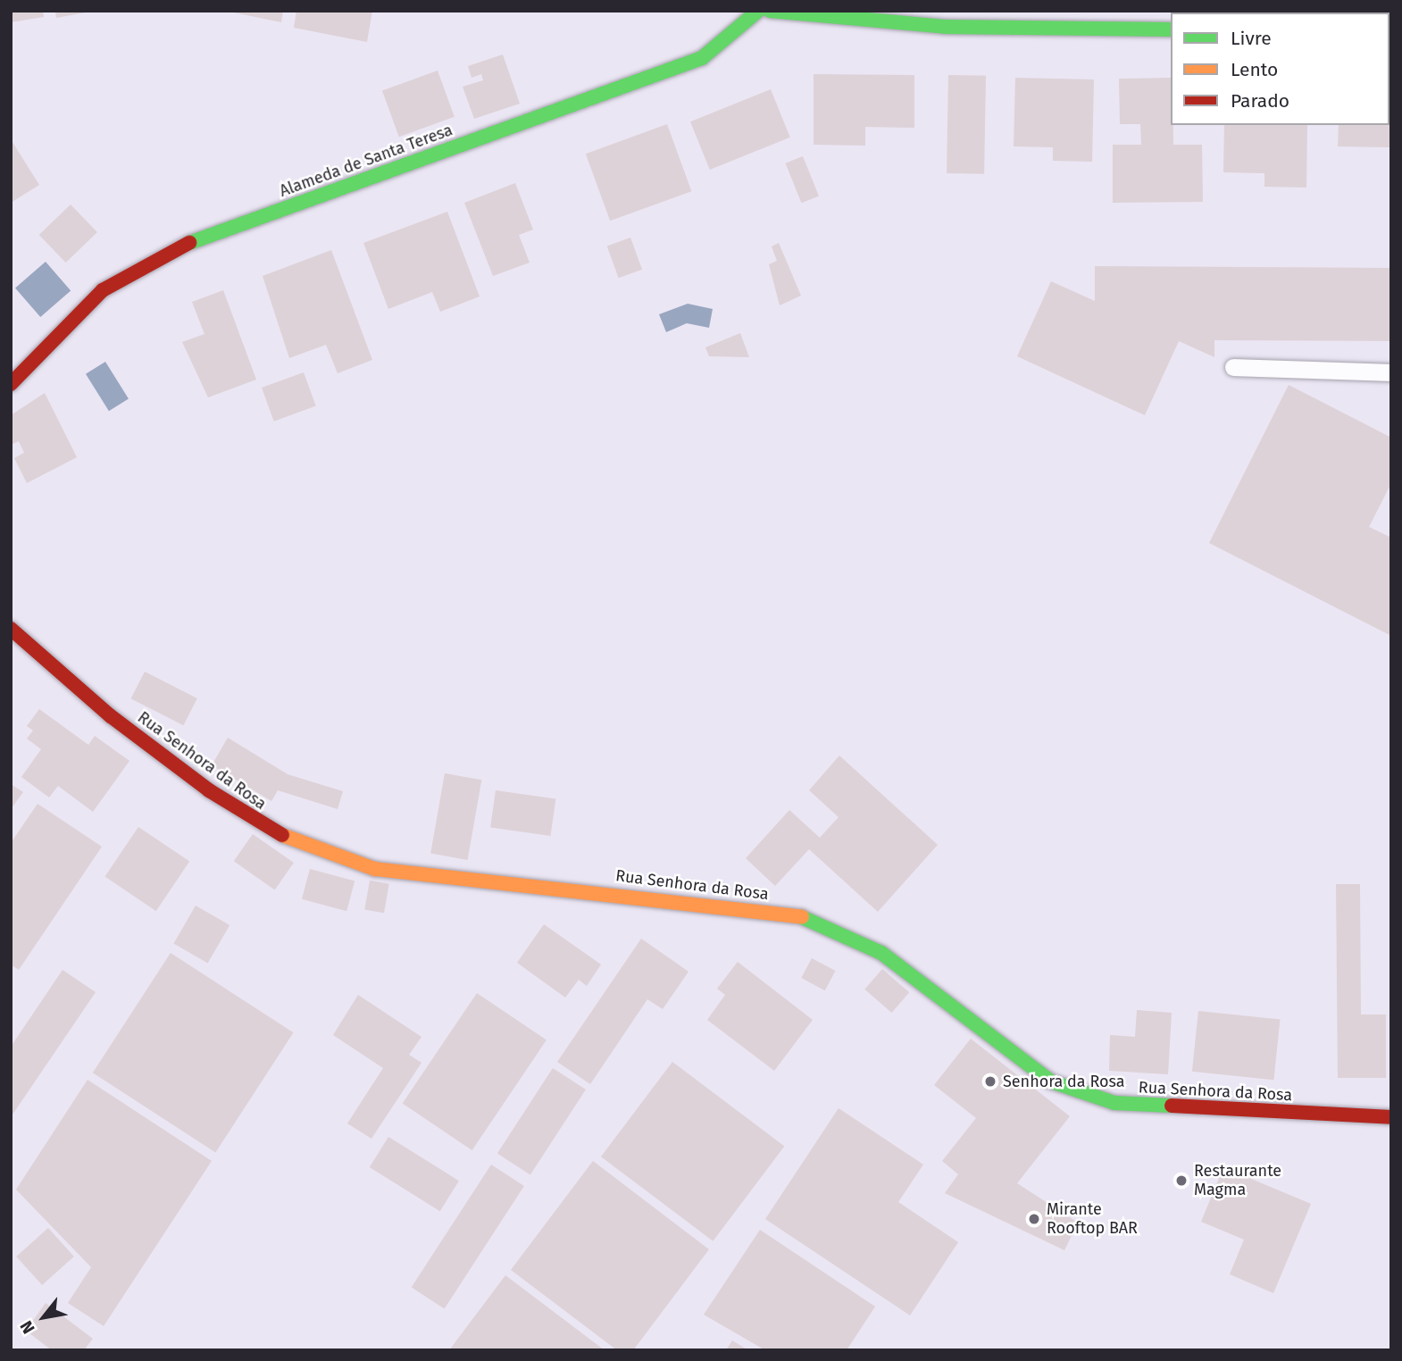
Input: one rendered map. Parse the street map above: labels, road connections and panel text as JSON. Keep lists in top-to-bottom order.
{
  "streets": {
    "street": ["Alameda de Santa Teresa", "Rua Senhora da Rosa"]
  },
  "places": ["Senhora da Rosa", "Restaurante Magma", "Mirante Rooftop BAR"],
  "legend": ["Livre", "Lento", "Parado"],
  "north": "bottom left"
}
